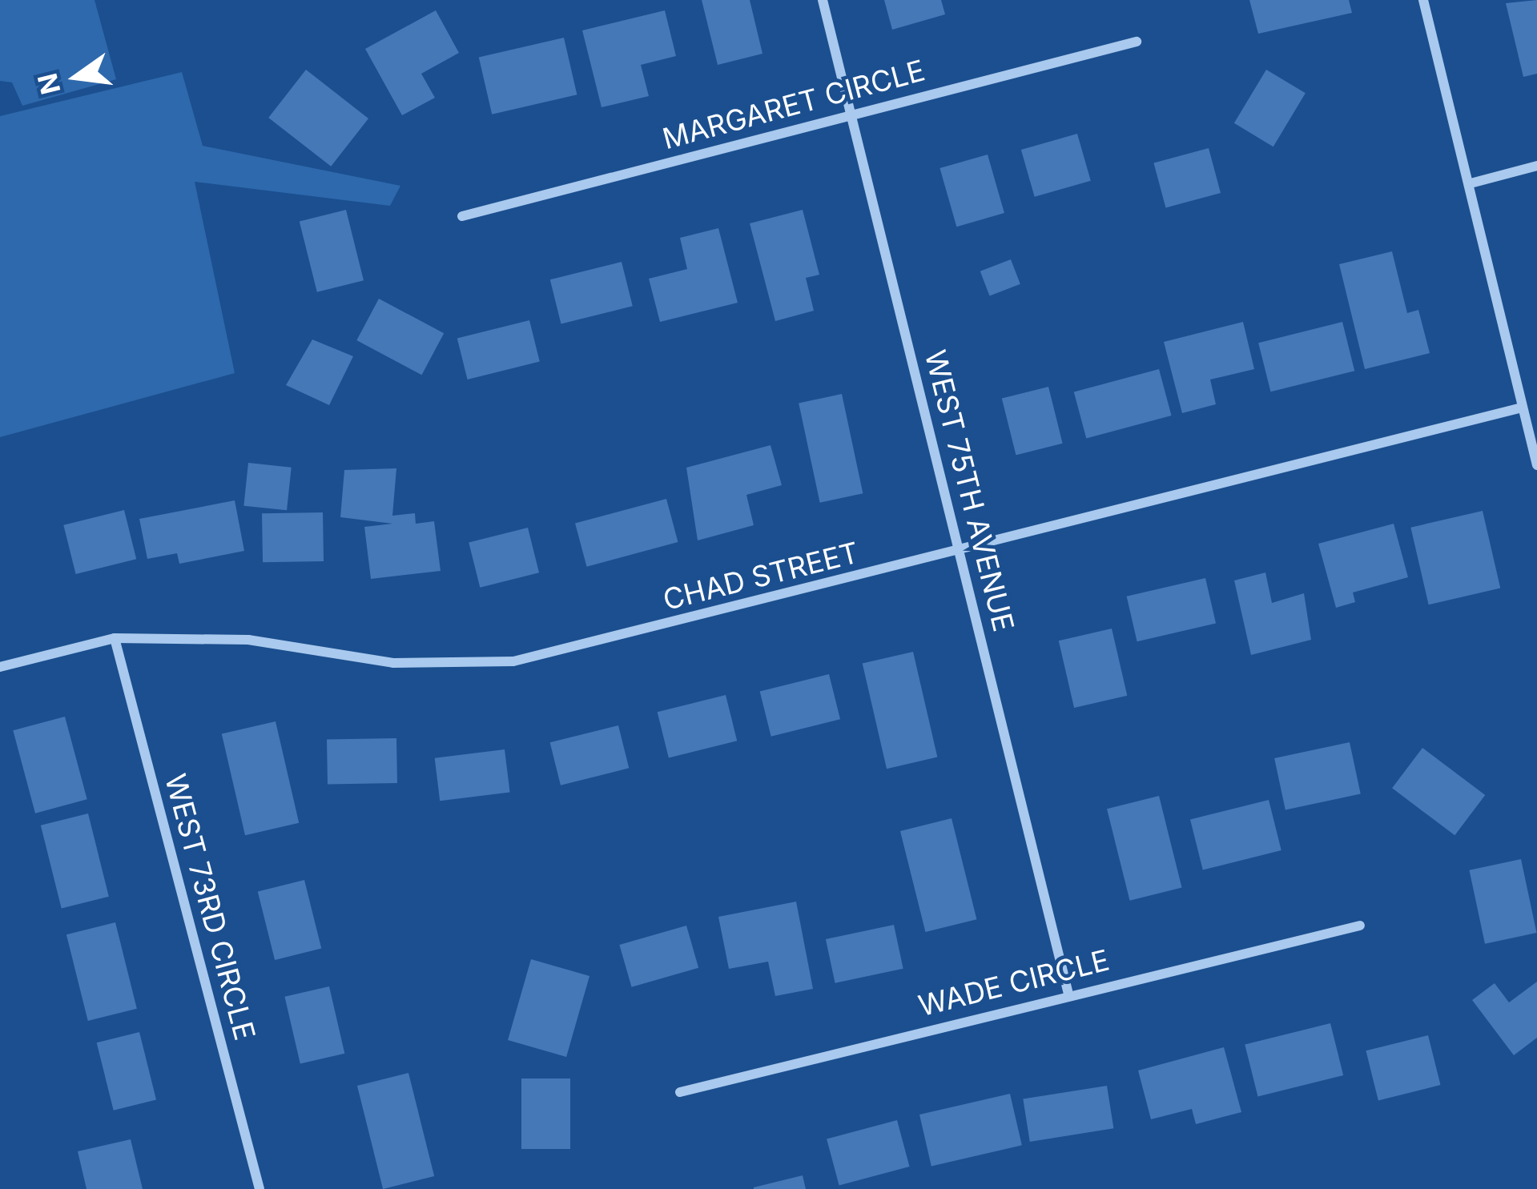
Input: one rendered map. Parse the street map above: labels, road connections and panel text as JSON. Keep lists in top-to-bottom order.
{
  "streets": {
    "street": [
      "MARGARET CIRCLE",
      "WEST 75TH AVENUE",
      "CHAD STREET",
      "WEST 73RD CIRCLE",
      "WADE CIRCLE"
    ]
  },
  "crossings": [
    ["MARGARET CIRCLE", "WEST 75TH AVENUE"],
    ["WEST 75TH AVENUE", "CHAD STREET"],
    ["WEST 75TH AVENUE", "WADE CIRCLE"],
    ["CHAD STREET", "WEST 73RD CIRCLE"]
  ],
  "north": "left"
}
